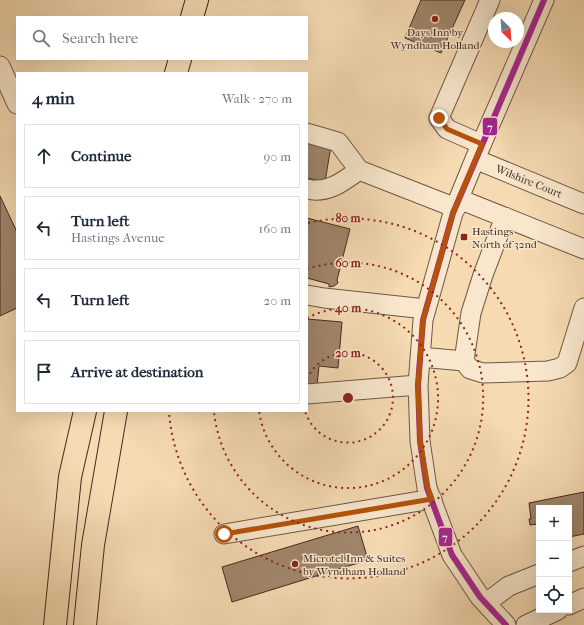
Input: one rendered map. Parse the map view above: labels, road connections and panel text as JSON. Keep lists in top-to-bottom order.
{
  "streets": {
    "street": ["Wilshire Court"]
  },
  "places": {
    "other": ["Days Inn by Wyndham Holland", "Microtel Inn & Suites by Wyndham Holland"],
    "transit": ["Hastings North of 32nd"]
  },
  "lines": ["transit line 7"],
  "north": "bottom right",
  "page": {
    "search": "Search here",
    "heading": ["4 min", "Walk · 270 m"],
    "list": [
      ["Continue", "90 m"],
      ["Turn left", "Hastings Avenue", "160 m"],
      ["Turn left", "20 m"],
      "Arrive at destination"
    ],
    "map_buttons": ["+", "−"]
  },
  "rings": [
    "80 m",
    "60 m",
    "40 m",
    "20 m"
  ]
}
